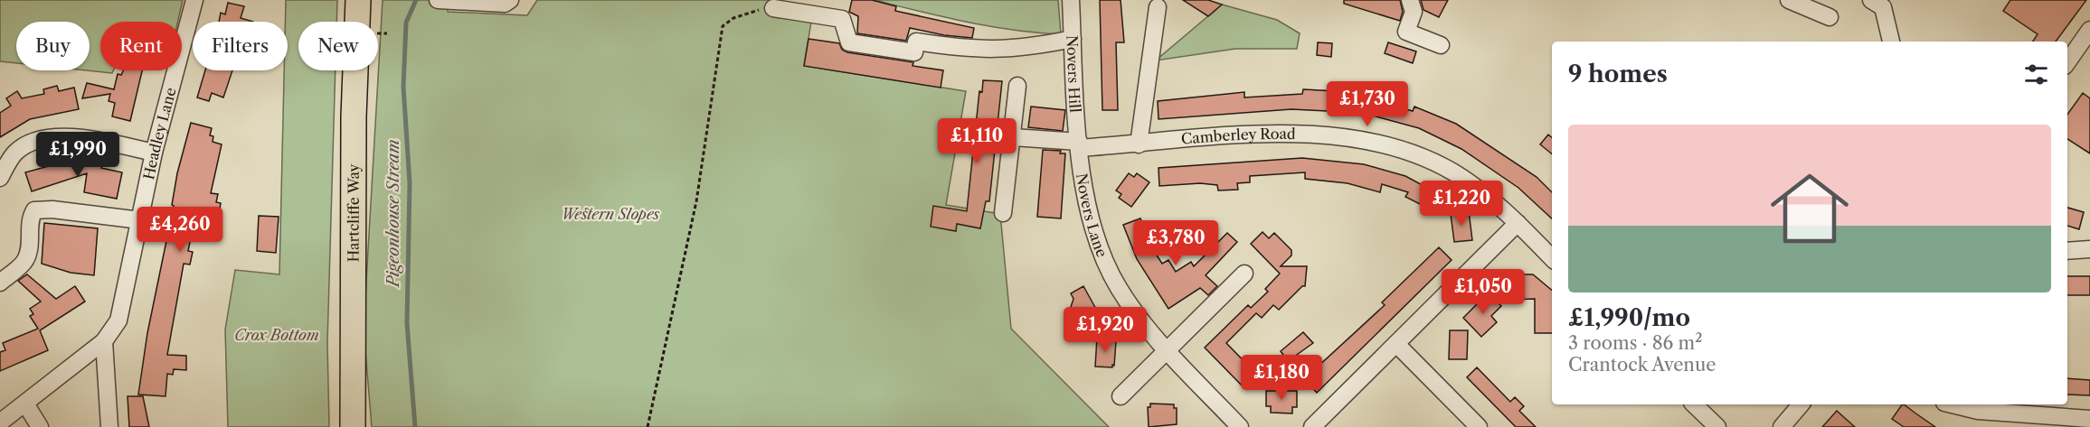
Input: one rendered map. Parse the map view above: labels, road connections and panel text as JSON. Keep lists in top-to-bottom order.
{
  "streets": {
    "highway": ["Hartcliffe Way"],
    "street": [
      "Novers Hill",
      "Headley Lane",
      "Camberley Road",
      "Novers Lane"
    ]
  },
  "crossings": [
    ["Novers Hill", "Camberley Road"],
    ["Novers Hill", "Novers Lane"],
    ["Camberley Road", "Novers Lane"]
  ],
  "water": ["Pigeonhouse Stream"],
  "parks": ["Western Slopes", "Crox Bottom"],
  "page": {
    "chip": [
      "Buy",
      "Rent",
      "Filters",
      "New"
    ],
    "heading": "9 homes",
    "price": [
      "£1,730",
      "£1,110",
      "£1,990",
      "£1,220",
      "£4,260",
      "£3,780",
      "£1,050",
      "£1,920",
      "£1,180"
    ],
    "list": [
      {
        "name": "£1,990/mo",
        "note": "3 rooms · 86 m² · Crantock Avenue"
      }
    ]
  }
}
